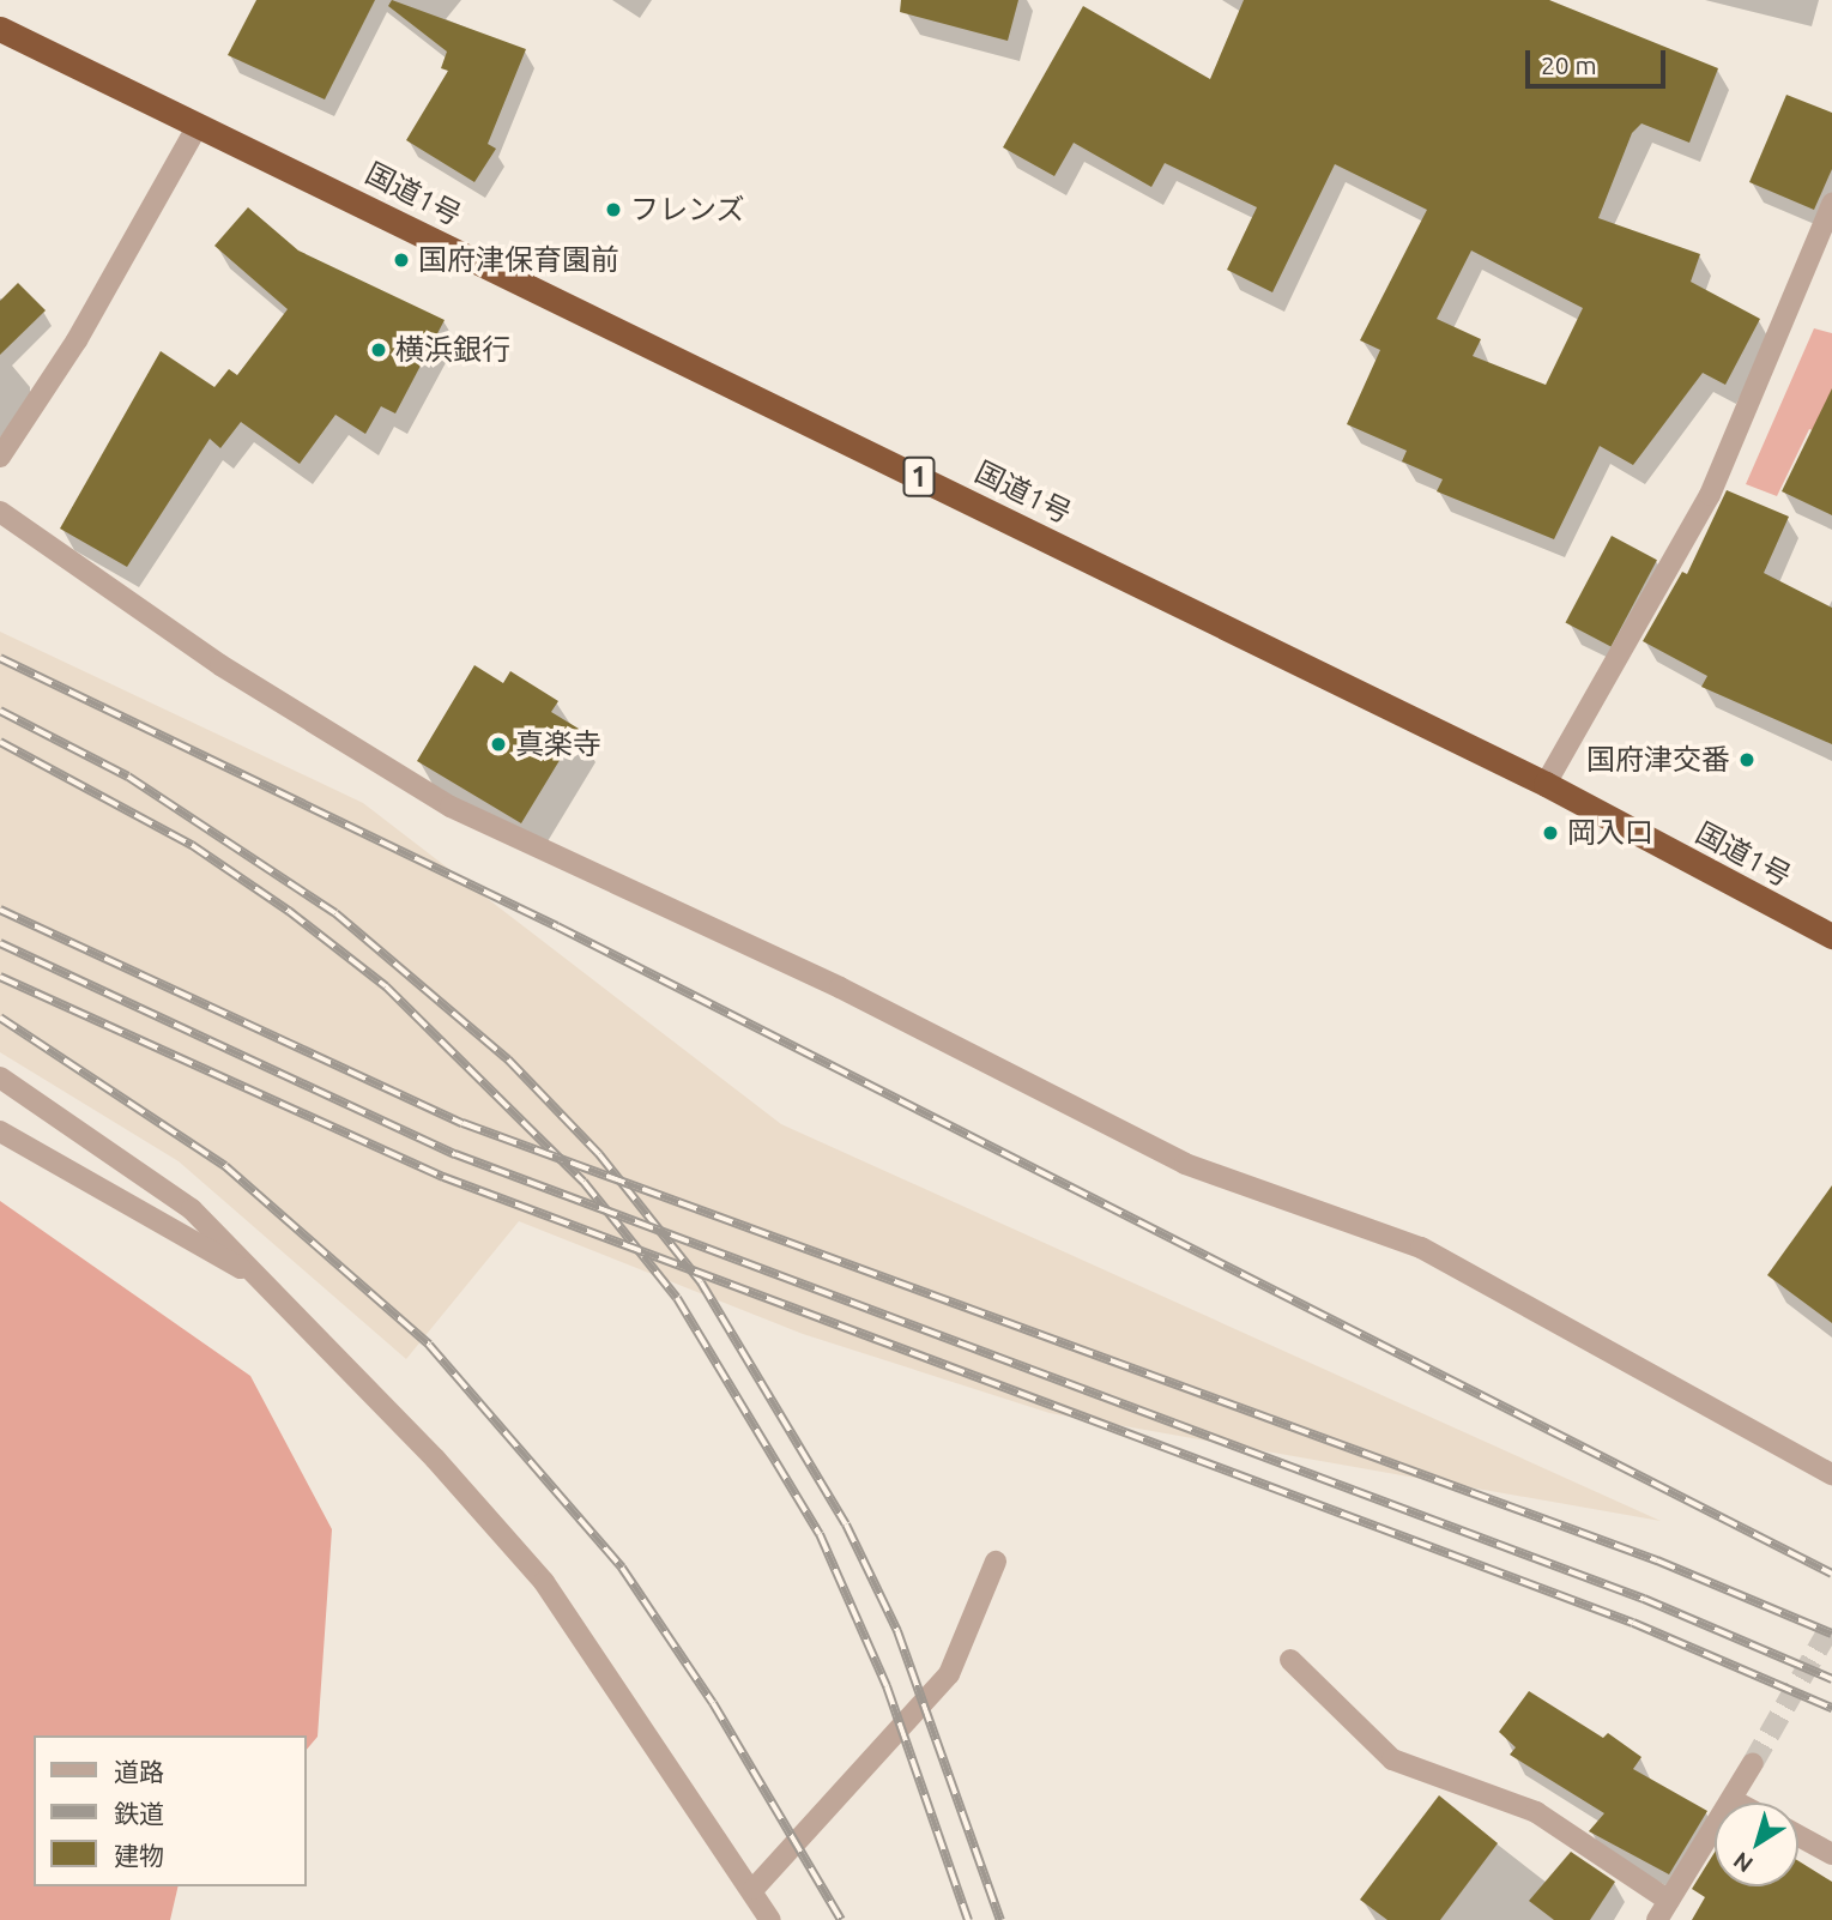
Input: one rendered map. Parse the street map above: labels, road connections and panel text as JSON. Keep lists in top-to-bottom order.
{
  "streets": {
    "highway": ["国道1号", "1"]
  },
  "places": [
    "フレンズ",
    "国府津保育園前",
    "横浜銀行",
    "真楽寺",
    "国府津交番",
    "岡入口"
  ],
  "legend": ["道路", "鉄道", "建物"],
  "scale_bar": "20 m",
  "north": "bottom left"
}
